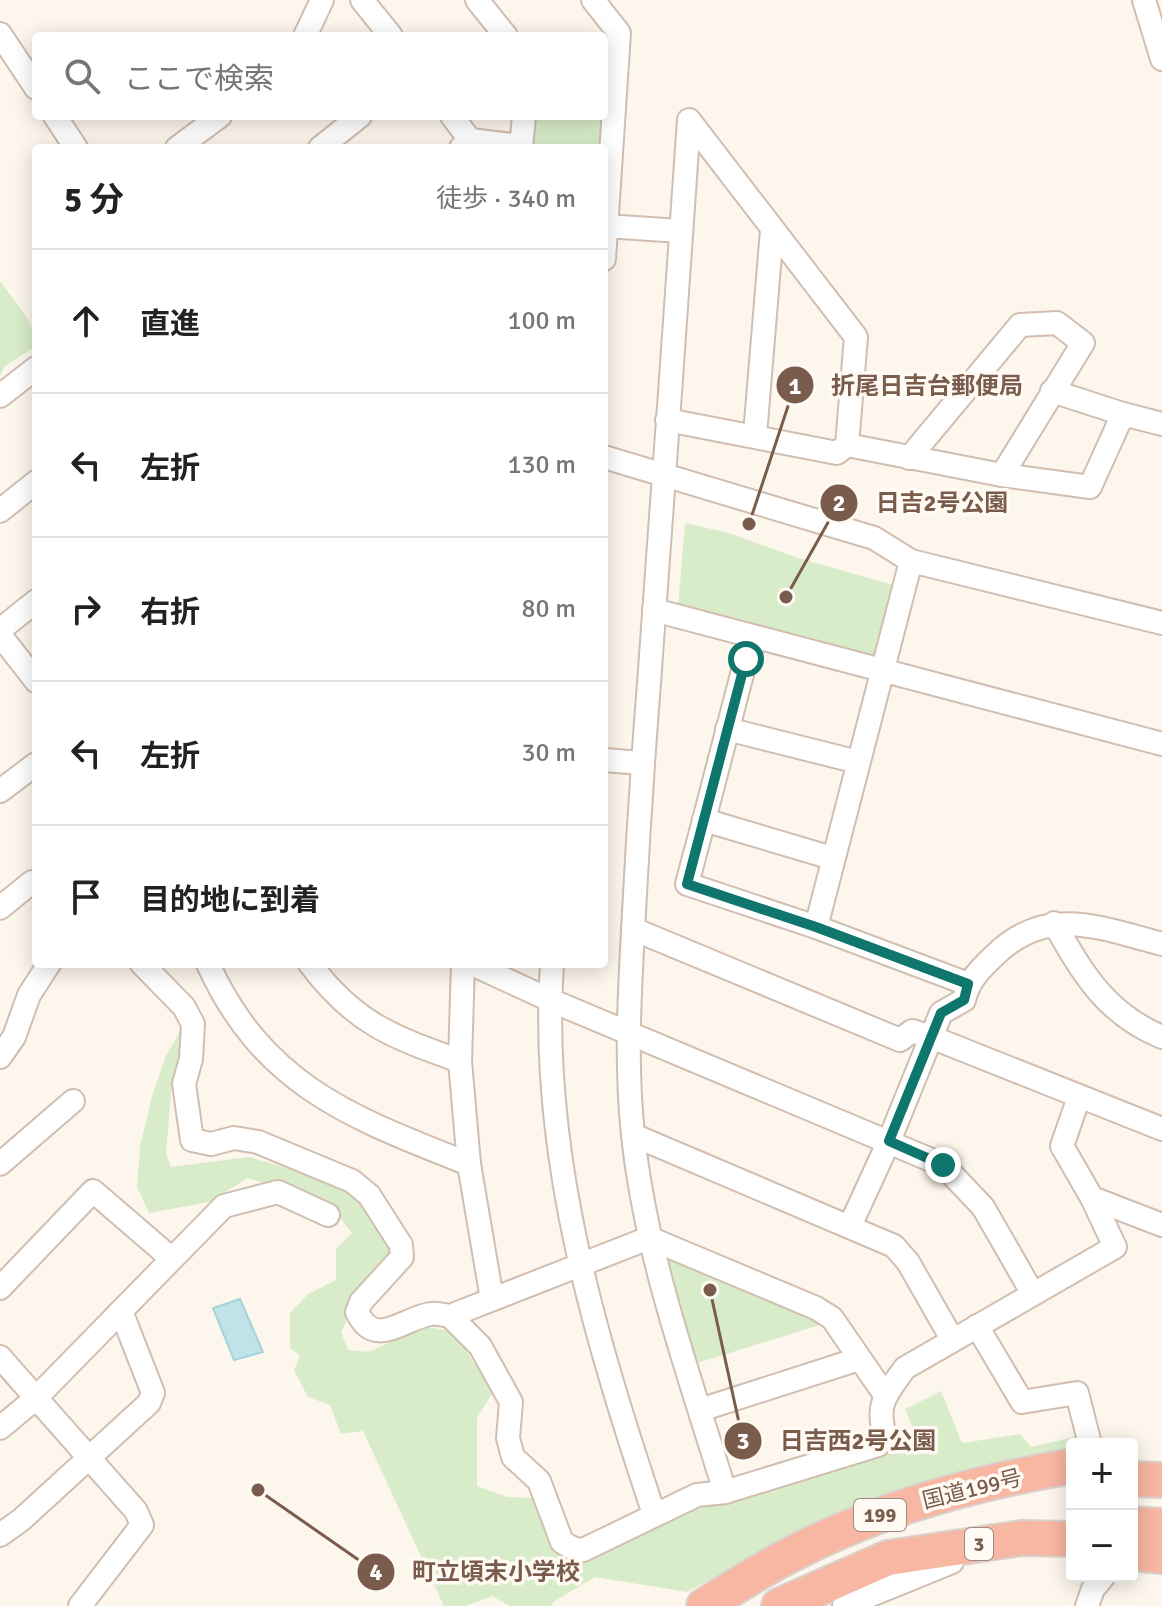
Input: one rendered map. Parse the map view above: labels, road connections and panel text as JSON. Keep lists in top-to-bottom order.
{
  "streets": {
    "highway": ["国道199号", "199", "3"]
  },
  "places": [
    "折尾日吉台郵便局",
    "日吉2号公園",
    "日吉西2号公園",
    "町立頃末小学校"
  ],
  "page": {
    "search": "ここで検索",
    "heading": ["5 分", "徒歩 · 340 m"],
    "list": [
      ["直進", "100 m"],
      ["左折", "130 m"],
      ["右折", "80 m"],
      ["左折", "30 m"],
      "目的地に到着"
    ],
    "map_buttons": ["+", "−"]
  }
}
